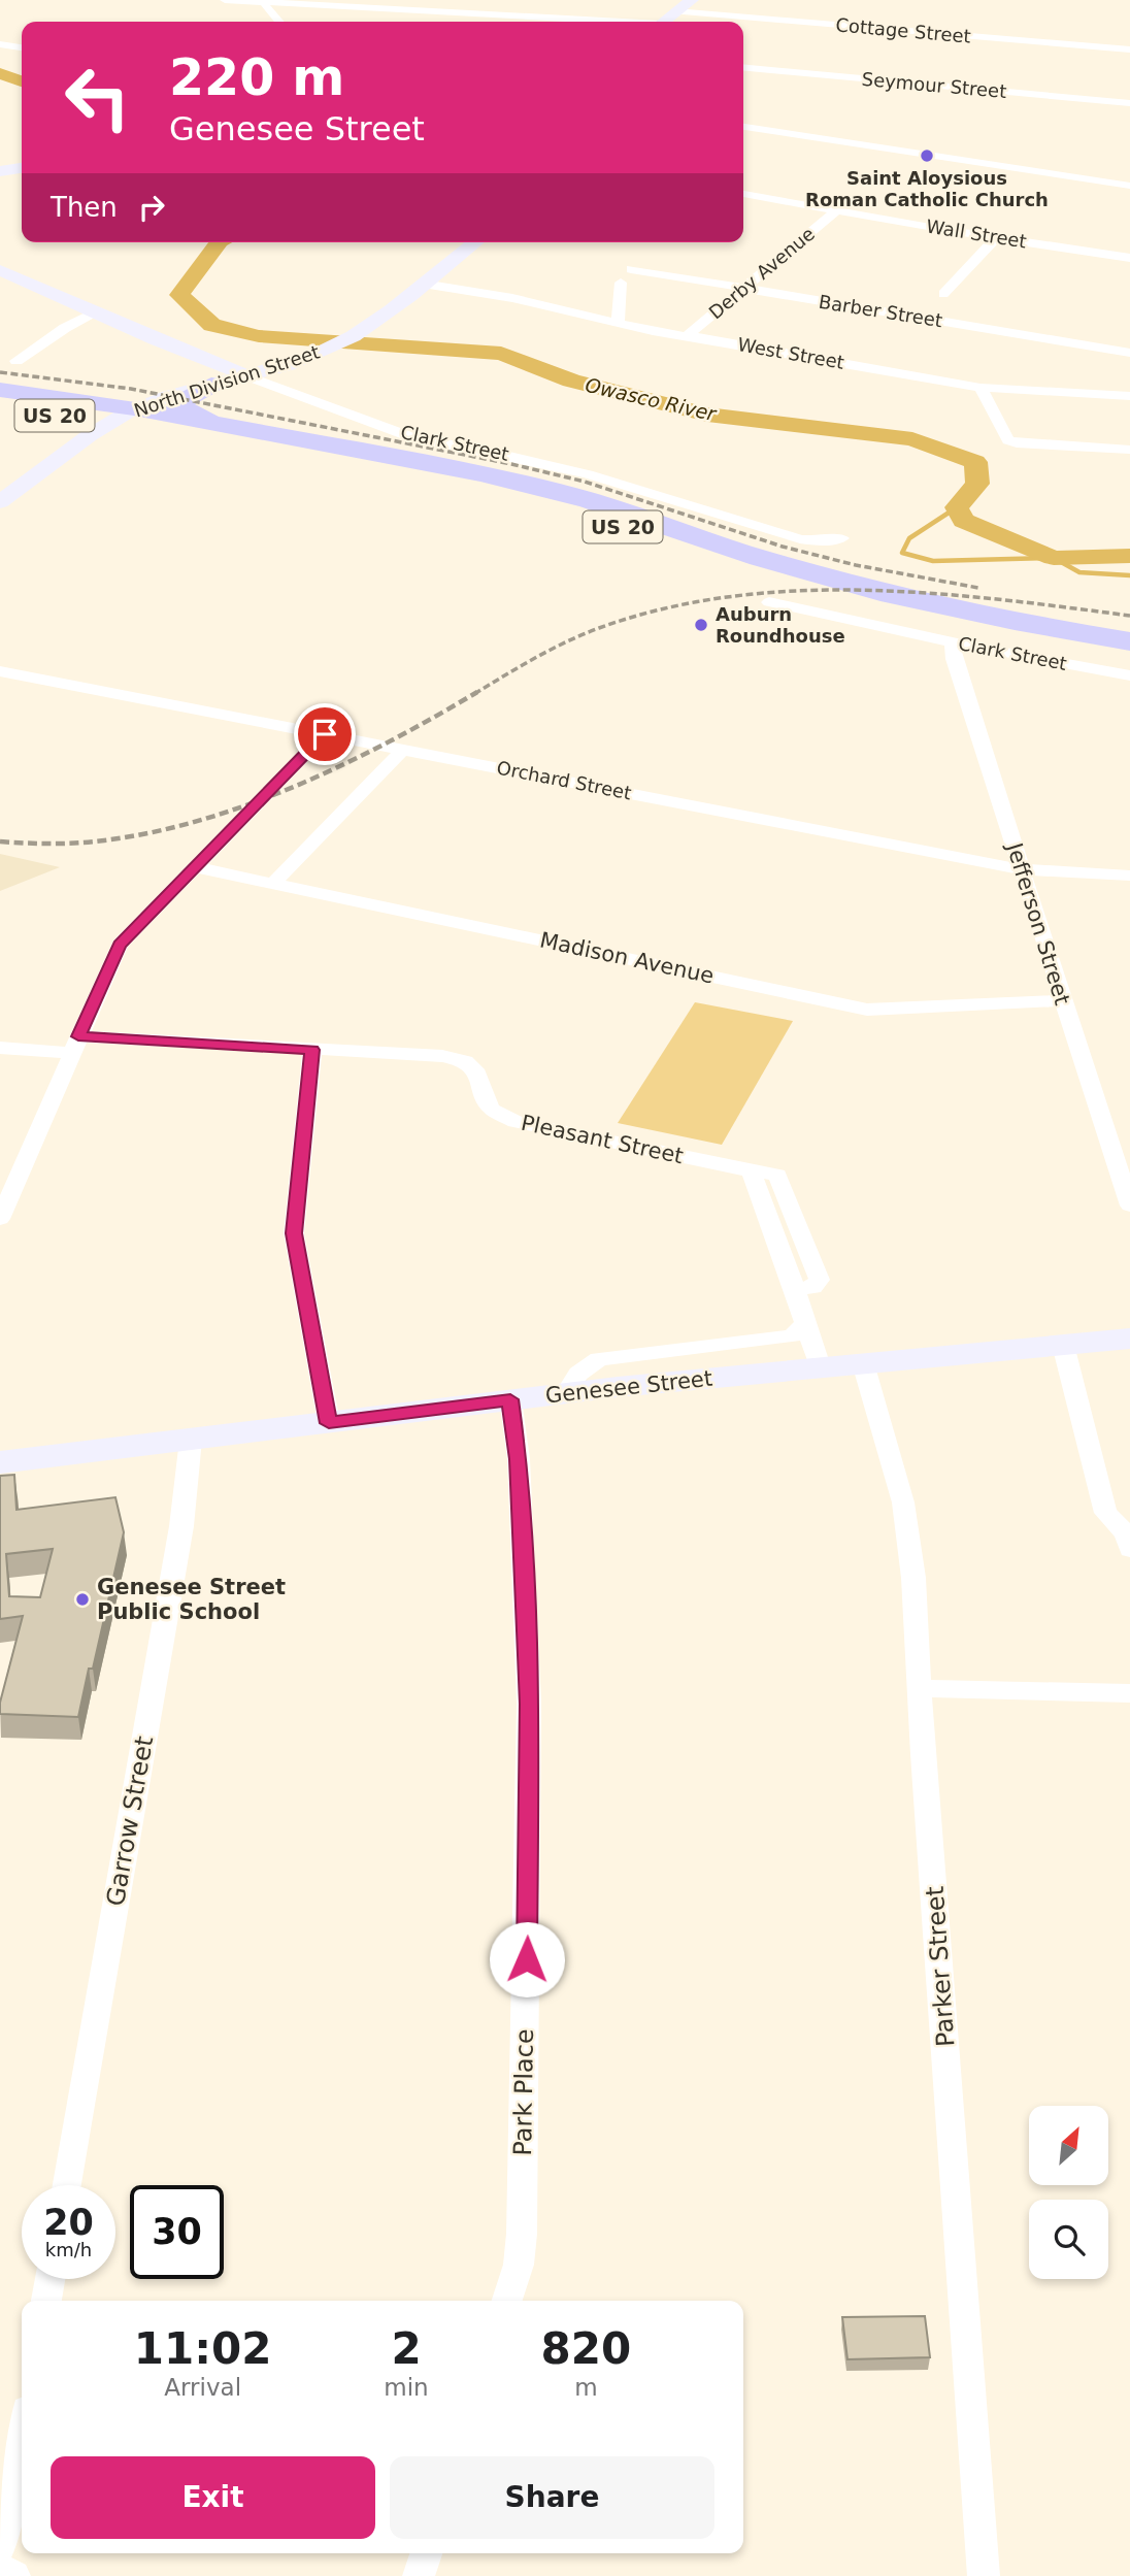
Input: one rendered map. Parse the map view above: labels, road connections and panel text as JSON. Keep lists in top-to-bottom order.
{
  "streets": {
    "highway": ["US 20"],
    "street": [
      "Cottage Street",
      "Seymour Street",
      "Wall Street",
      "Derby Avenue",
      "Barber Street",
      "West Street",
      "North Division Street",
      "Clark Street",
      "Orchard Street",
      "Jefferson Street",
      "Madison Avenue",
      "Pleasant Street",
      "Genesee Street",
      "Garrow Street",
      "Parker Street",
      "Park Place"
    ]
  },
  "crossings": [
    ["Wall Street", "Derby Avenue"],
    ["Derby Avenue", "Barber Street"],
    ["Derby Avenue", "West Street"],
    ["West Street", "North Division Street"],
    ["North Division Street", "US 20"],
    ["North Division Street", "Clark Street"],
    ["Clark Street", "Jefferson Street"],
    ["Orchard Street", "Jefferson Street"],
    ["Jefferson Street", "Madison Avenue"],
    ["Pleasant Street", "Genesee Street"],
    ["Genesee Street", "Garrow Street"],
    ["Genesee Street", "Parker Street"],
    ["Genesee Street", "Park Place"]
  ],
  "water": ["Owasco River"],
  "places": ["Saint Aloysious Roman Catholic Church", "Auburn Roundhouse", "Genesee Street Public School"],
  "north": "top right",
  "page": {
    "turn": ["220 m", "Genesee Street"],
    "then": "Then",
    "speed": "20 km/h",
    "limit": "30",
    "eta": [
      "11:02",
      "Arrival",
      "2",
      "min",
      "820",
      "m"
    ],
    "buttons": ["Exit", "Share"]
  }
}
